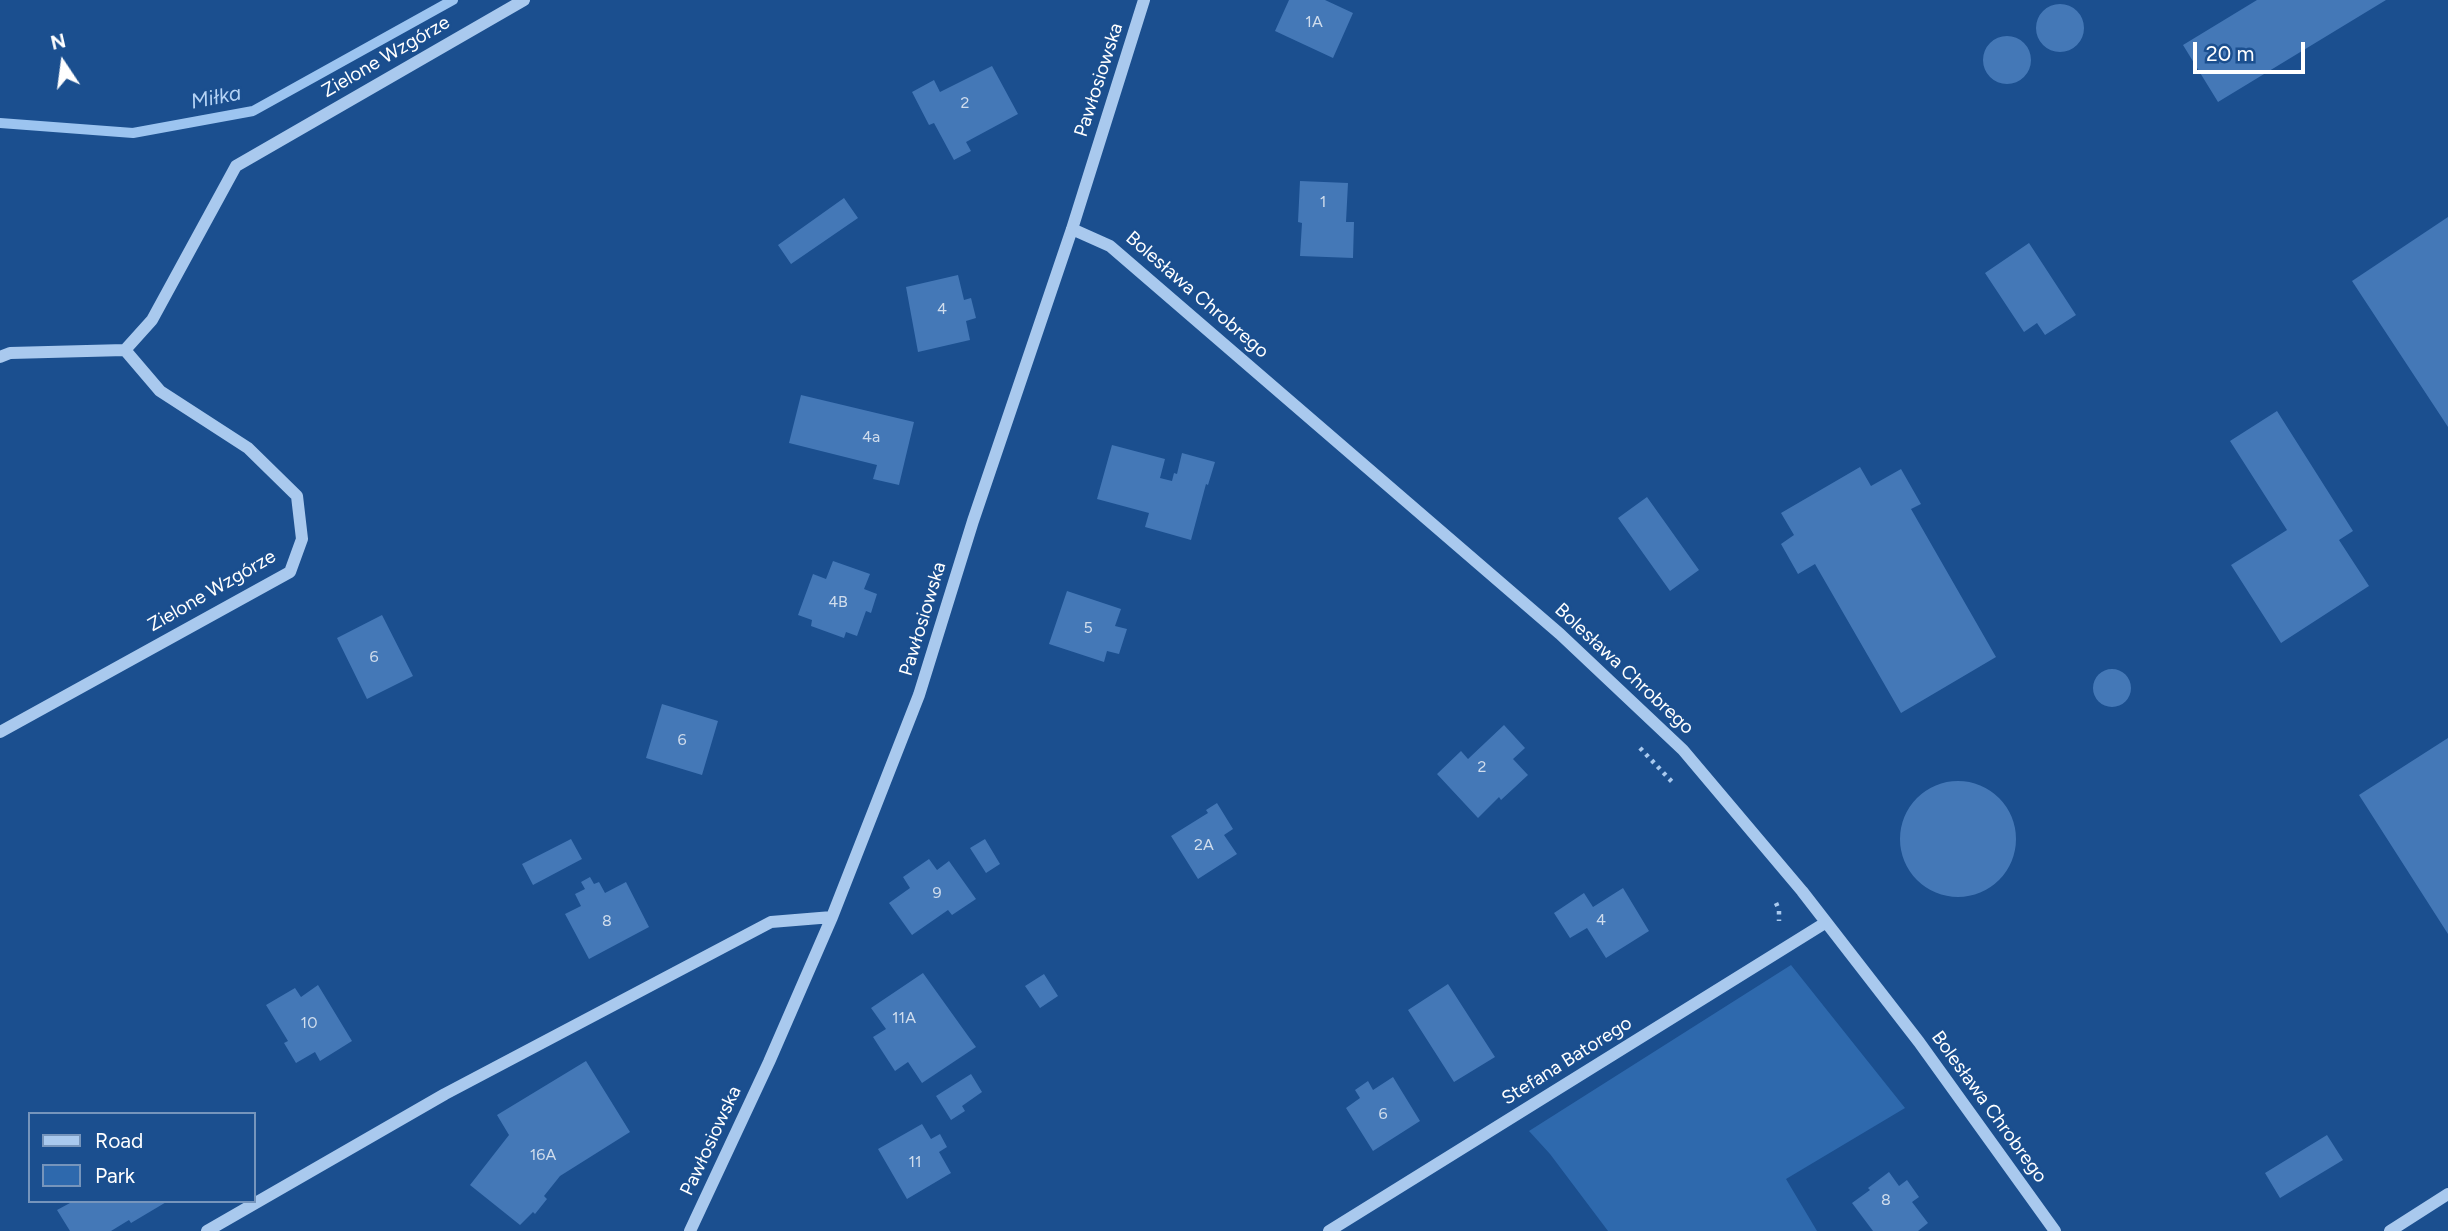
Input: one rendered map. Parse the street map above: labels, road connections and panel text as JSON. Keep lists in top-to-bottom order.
{
  "streets": {
    "street": [
      "Zielone Wzgórze",
      "Pawłosiowska",
      "Bolesława Chrobrego",
      "Stefana Batorego"
    ]
  },
  "crossings": [
    ["Pawłosiowska", "Bolesława Chrobrego"],
    ["Bolesława Chrobrego", "Stefana Batorego"]
  ],
  "water": ["Miłka"],
  "house_numbers": [
    "1A",
    "2",
    "1",
    "4",
    "4a",
    "4B",
    "5",
    "6",
    "6",
    "2",
    "2A",
    "9",
    "4",
    "8",
    "11A",
    "10",
    "6",
    "16A",
    "11",
    "8"
  ],
  "legend": ["Road", "Park"],
  "scale_bar": "20 m",
  "north": "top"
}
